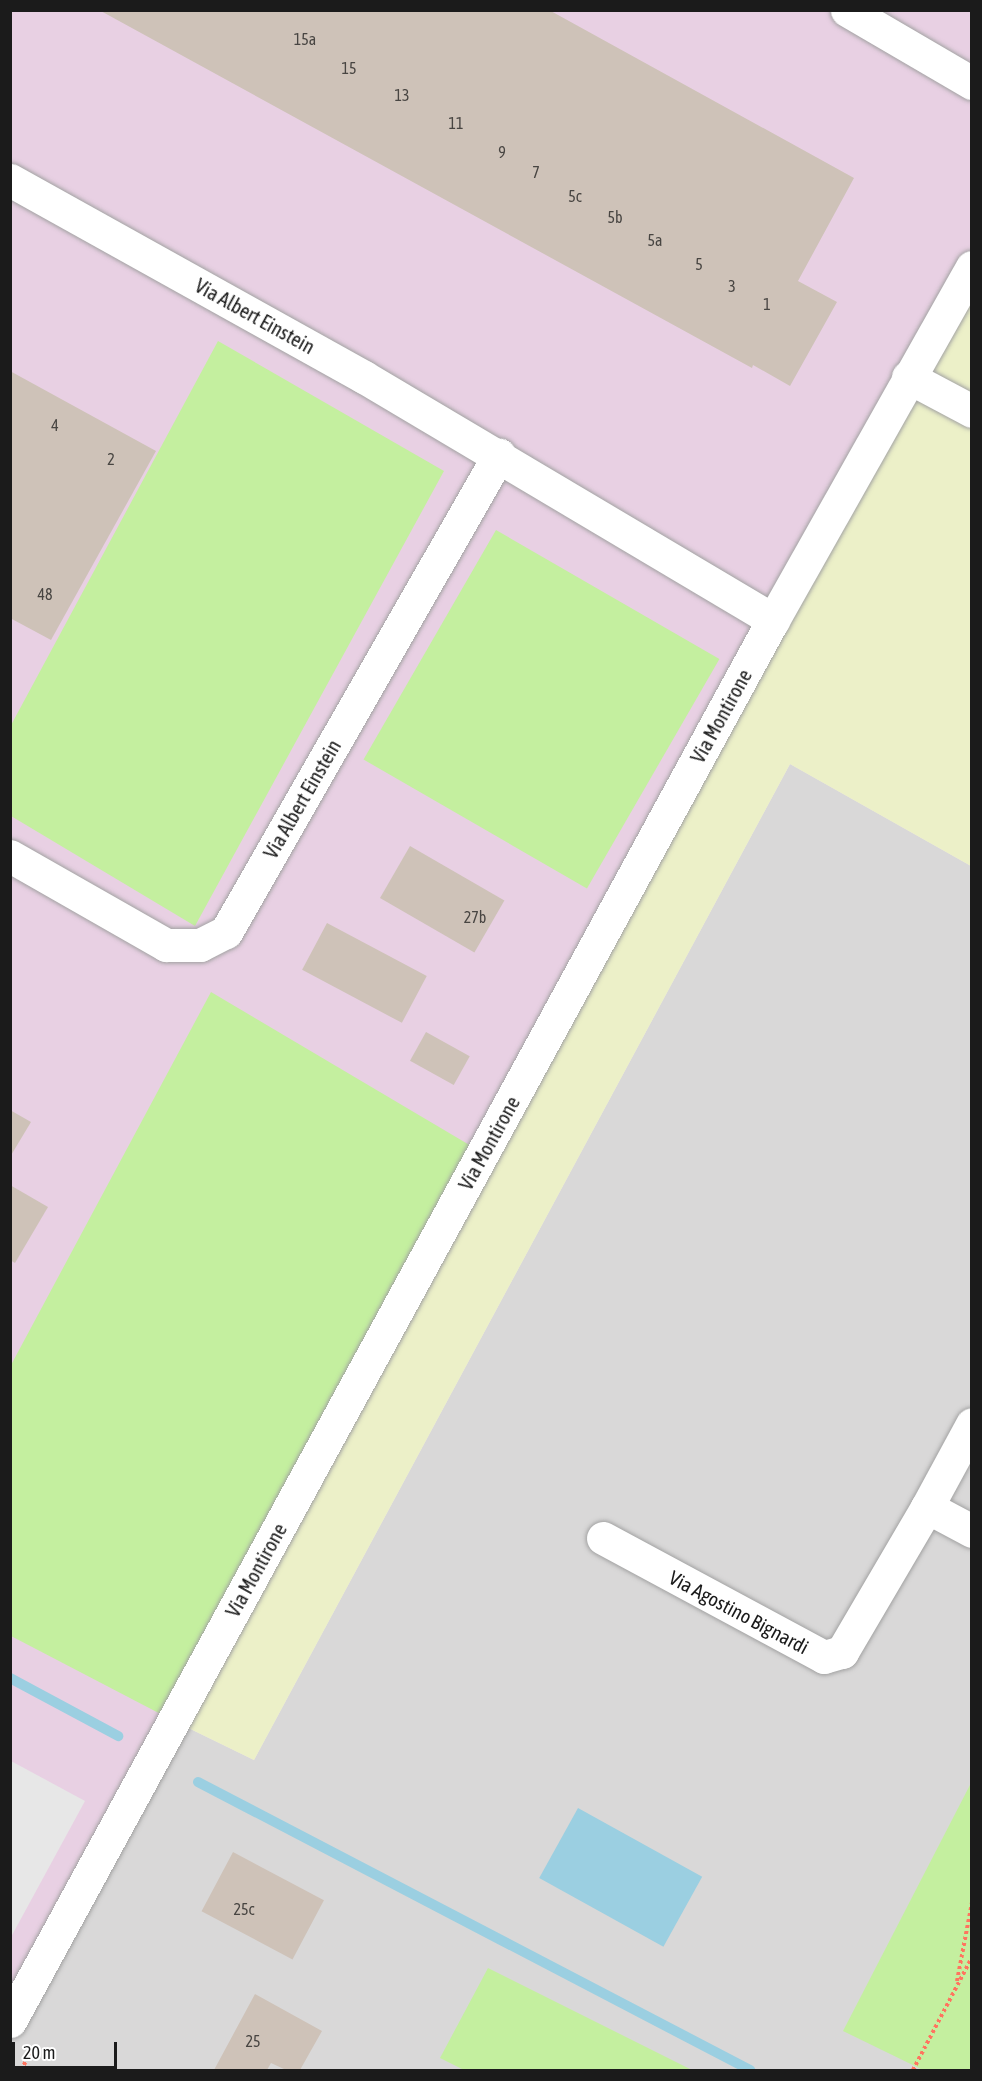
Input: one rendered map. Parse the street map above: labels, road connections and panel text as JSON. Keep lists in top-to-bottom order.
{
  "streets": {
    "street": ["Via Albert Einstein", "Via Montirone", "Via Agostino Bignardi"]
  },
  "crossings": [
    ["Via Albert Einstein", "Via Montirone"]
  ],
  "house_numbers": [
    "15a",
    "15",
    "13",
    "11",
    "9",
    "7",
    "5c",
    "5b",
    "5a",
    "5",
    "3",
    "1",
    "4",
    "2",
    "48",
    "27b",
    "25c",
    "25"
  ],
  "scale_bar": "20 m"
}
